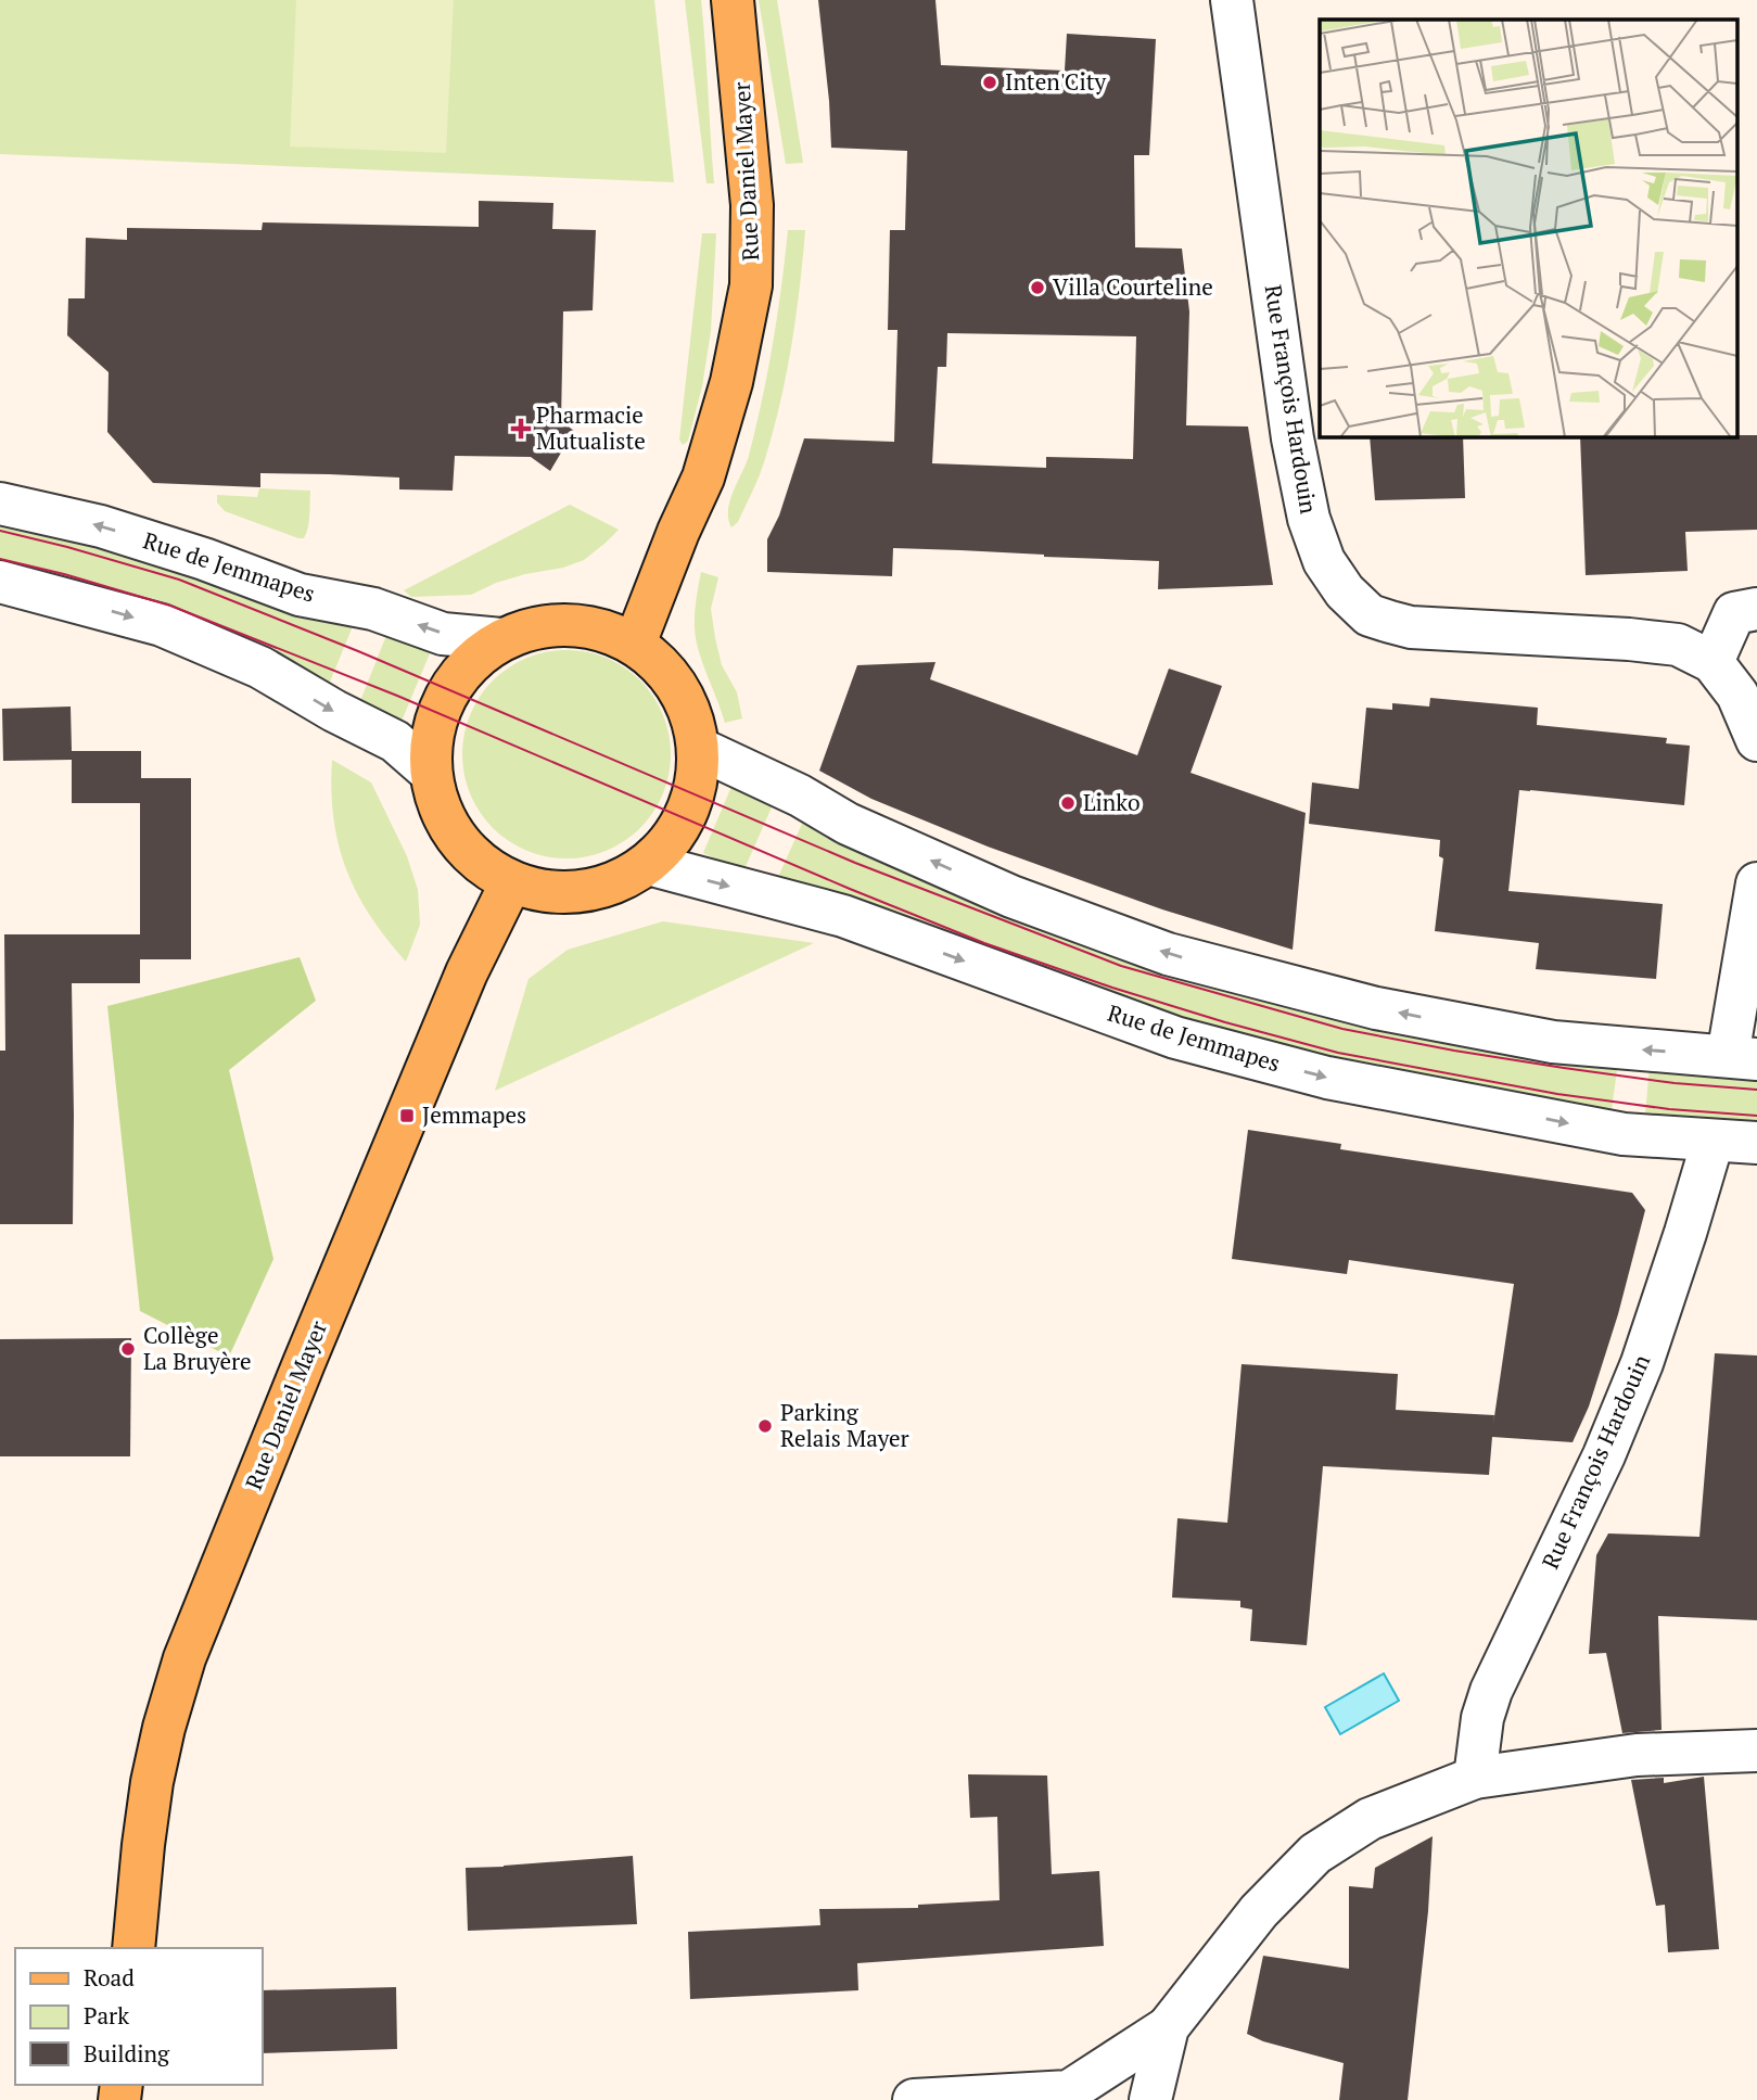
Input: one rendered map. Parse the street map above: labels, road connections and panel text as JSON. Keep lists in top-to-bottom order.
{
  "streets": {
    "main road": ["Rue Daniel Mayer"],
    "street": ["Rue François Hardouin", "Rue de Jemmapes"]
  },
  "crossings": [
    ["Rue Daniel Mayer", "Rue de Jemmapes"],
    ["Rue François Hardouin", "Rue de Jemmapes"]
  ],
  "places": {
    "other": [
      "Inten'City",
      "Villa Courteline",
      "Linko",
      "Collège La Bruyère",
      "Parking Relais Mayer"
    ],
    "health": ["Pharmacie Mutualiste"],
    "transit": ["Jemmapes"]
  },
  "legend": ["Road", "Park", "Building"]
}
